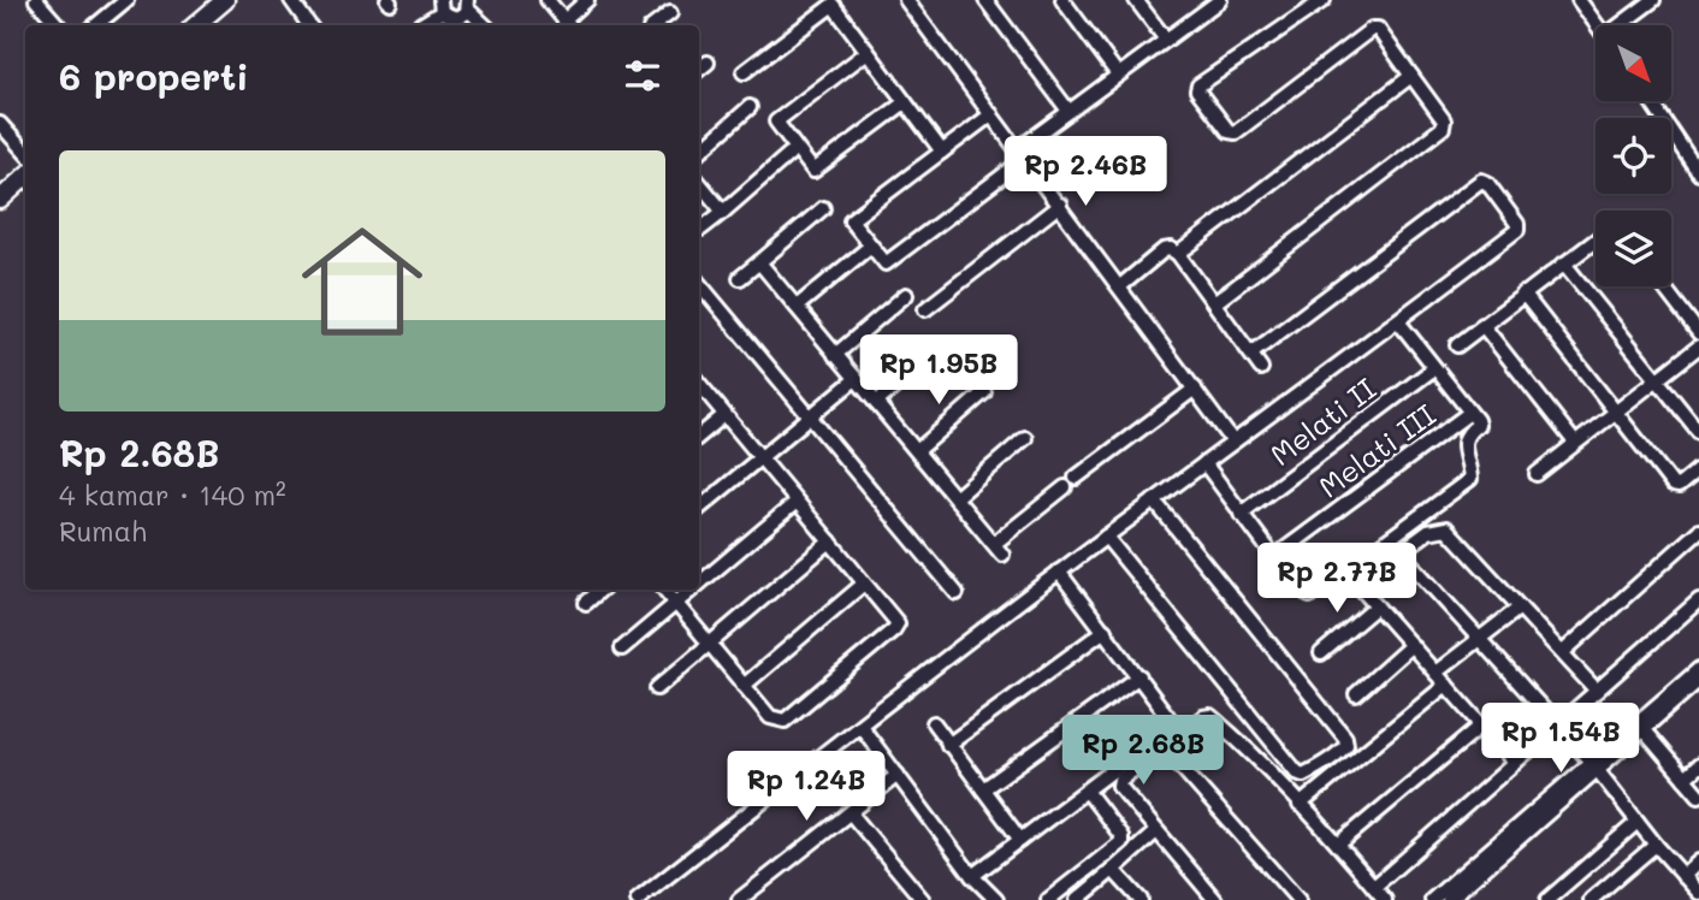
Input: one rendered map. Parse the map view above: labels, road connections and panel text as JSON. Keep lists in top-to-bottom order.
{
  "streets": {
    "street": ["Melati II", "Melati III"]
  },
  "north": "bottom right",
  "page": {
    "heading": "6 properti",
    "list": [
      {
        "name": "Rp 2.68B",
        "note": "4 kamar · 140 m² · Rumah"
      }
    ],
    "price": [
      "Rp 2.46B",
      "Rp 1.95B",
      "Rp 2.77B",
      "Rp 1.54B",
      "Rp 2.68B",
      "Rp 1.24B"
    ]
  }
}
